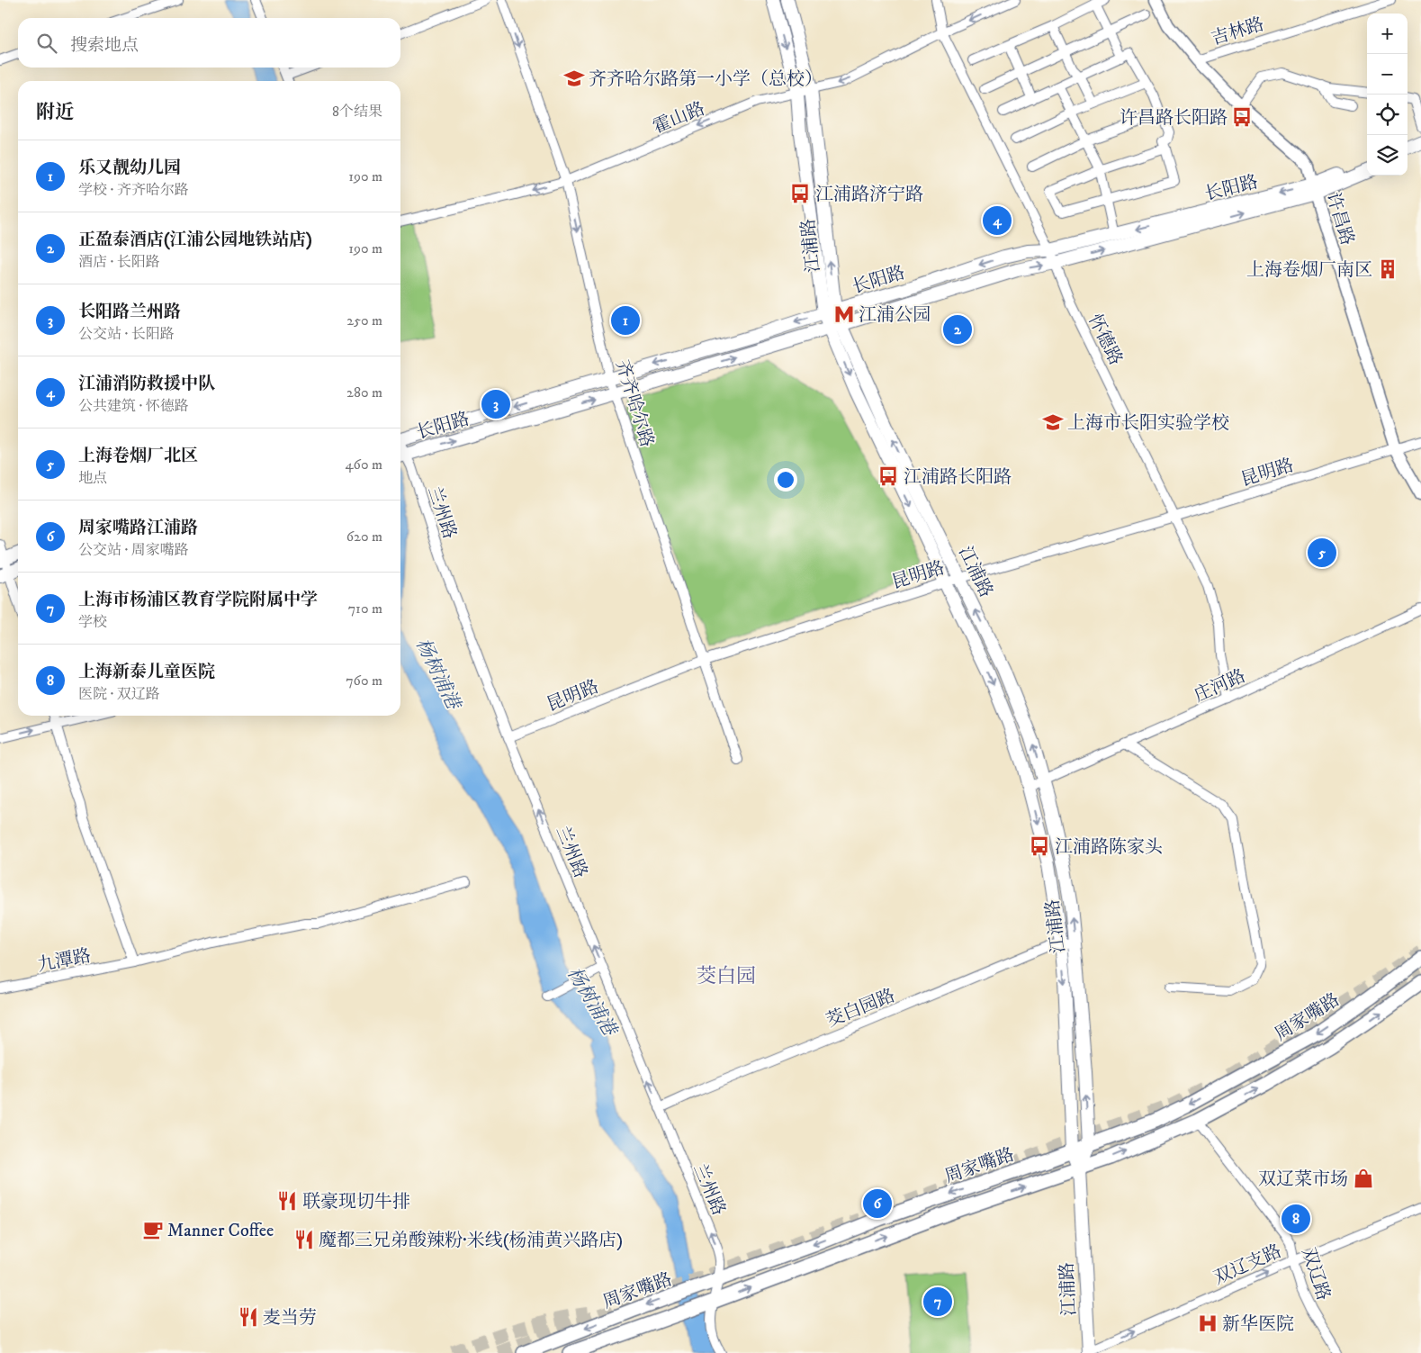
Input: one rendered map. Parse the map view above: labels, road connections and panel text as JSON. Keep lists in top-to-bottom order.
{
  "streets": {
    "main road": ["长阳路", "江浦路", "周家嘴路"],
    "street": [
      "吉林路",
      "霍山路",
      "许昌路",
      "怀德路",
      "齐齐哈尔路",
      "昆明路",
      "兰州路",
      "庄河路",
      "九潭路",
      "茭白园路",
      "双辽支路",
      "双辽路"
    ]
  },
  "crossings": [
    ["吉林路", "许昌路"],
    ["霍山路", "江浦路"],
    ["霍山路", "怀德路"],
    ["霍山路", "齐齐哈尔路"],
    ["长阳路", "许昌路"],
    ["长阳路", "江浦路"],
    ["长阳路", "怀德路"],
    ["长阳路", "齐齐哈尔路"],
    ["长阳路", "兰州路"],
    ["许昌路", "昆明路"],
    ["江浦路", "昆明路"],
    ["江浦路", "庄河路"],
    ["江浦路", "茭白园路"],
    ["江浦路", "周家嘴路"],
    ["江浦路", "双辽支路"],
    ["怀德路", "昆明路"],
    ["怀德路", "庄河路"],
    ["齐齐哈尔路", "昆明路"],
    ["昆明路", "兰州路"],
    ["兰州路", "茭白园路"],
    ["兰州路", "周家嘴路"],
    ["周家嘴路", "双辽路"],
    ["双辽支路", "双辽路"]
  ],
  "one_way": [
    "霍山路",
    "齐齐哈尔路",
    "兰州路",
    "双辽支路"
  ],
  "districts": ["茭白园"],
  "water": ["杨树浦港"],
  "places": {
    "school or university": ["齐齐哈尔路第一小学（总校）", "上海市长阳实验学校"],
    "bus stop": [
      "许昌路长阳路",
      "江浦路济宁路",
      "江浦路长阳路",
      "江浦路陈家头"
    ],
    "building": ["上海卷烟厂南区"],
    "metro station": ["江浦公园"],
    "shop": ["双辽菜市场"],
    "restaurant": ["联豪现切牛排", "魔都三兄弟酸辣粉·米线(杨浦黄兴路店)", "麦当劳"],
    "cafe": ["Manner Coffee"],
    "hospital": ["新华医院"]
  },
  "page": {
    "map_buttons": ["+", "−"],
    "search": "搜索地点",
    "heading": ["附近", "8个结果"],
    "list": [
      {
        "mark": "1",
        "name": "乐又靓幼儿园",
        "note": "学校 · 齐齐哈尔路",
        "value": "190 m"
      },
      {
        "mark": "2",
        "name": "正盈泰酒店(江浦公园地铁站店)",
        "note": "酒店 · 长阳路",
        "value": "190 m"
      },
      {
        "mark": "3",
        "name": "长阳路兰州路",
        "note": "公交站 · 长阳路",
        "value": "250 m"
      },
      {
        "mark": "4",
        "name": "江浦消防救援中队",
        "note": "公共建筑 · 怀德路",
        "value": "280 m"
      },
      {
        "mark": "5",
        "name": "上海卷烟厂北区",
        "note": "地点",
        "value": "460 m"
      },
      {
        "mark": "6",
        "name": "周家嘴路江浦路",
        "note": "公交站 · 周家嘴路",
        "value": "620 m"
      },
      {
        "mark": "7",
        "name": "上海市杨浦区教育学院附属中学",
        "note": "学校",
        "value": "710 m"
      },
      {
        "mark": "8",
        "name": "上海新泰儿童医院",
        "note": "医院 · 双辽路",
        "value": "760 m"
      }
    ],
    "pins": [
      "4",
      "1",
      "2",
      "3",
      "5",
      "6",
      "8",
      "7"
    ]
  }
}
